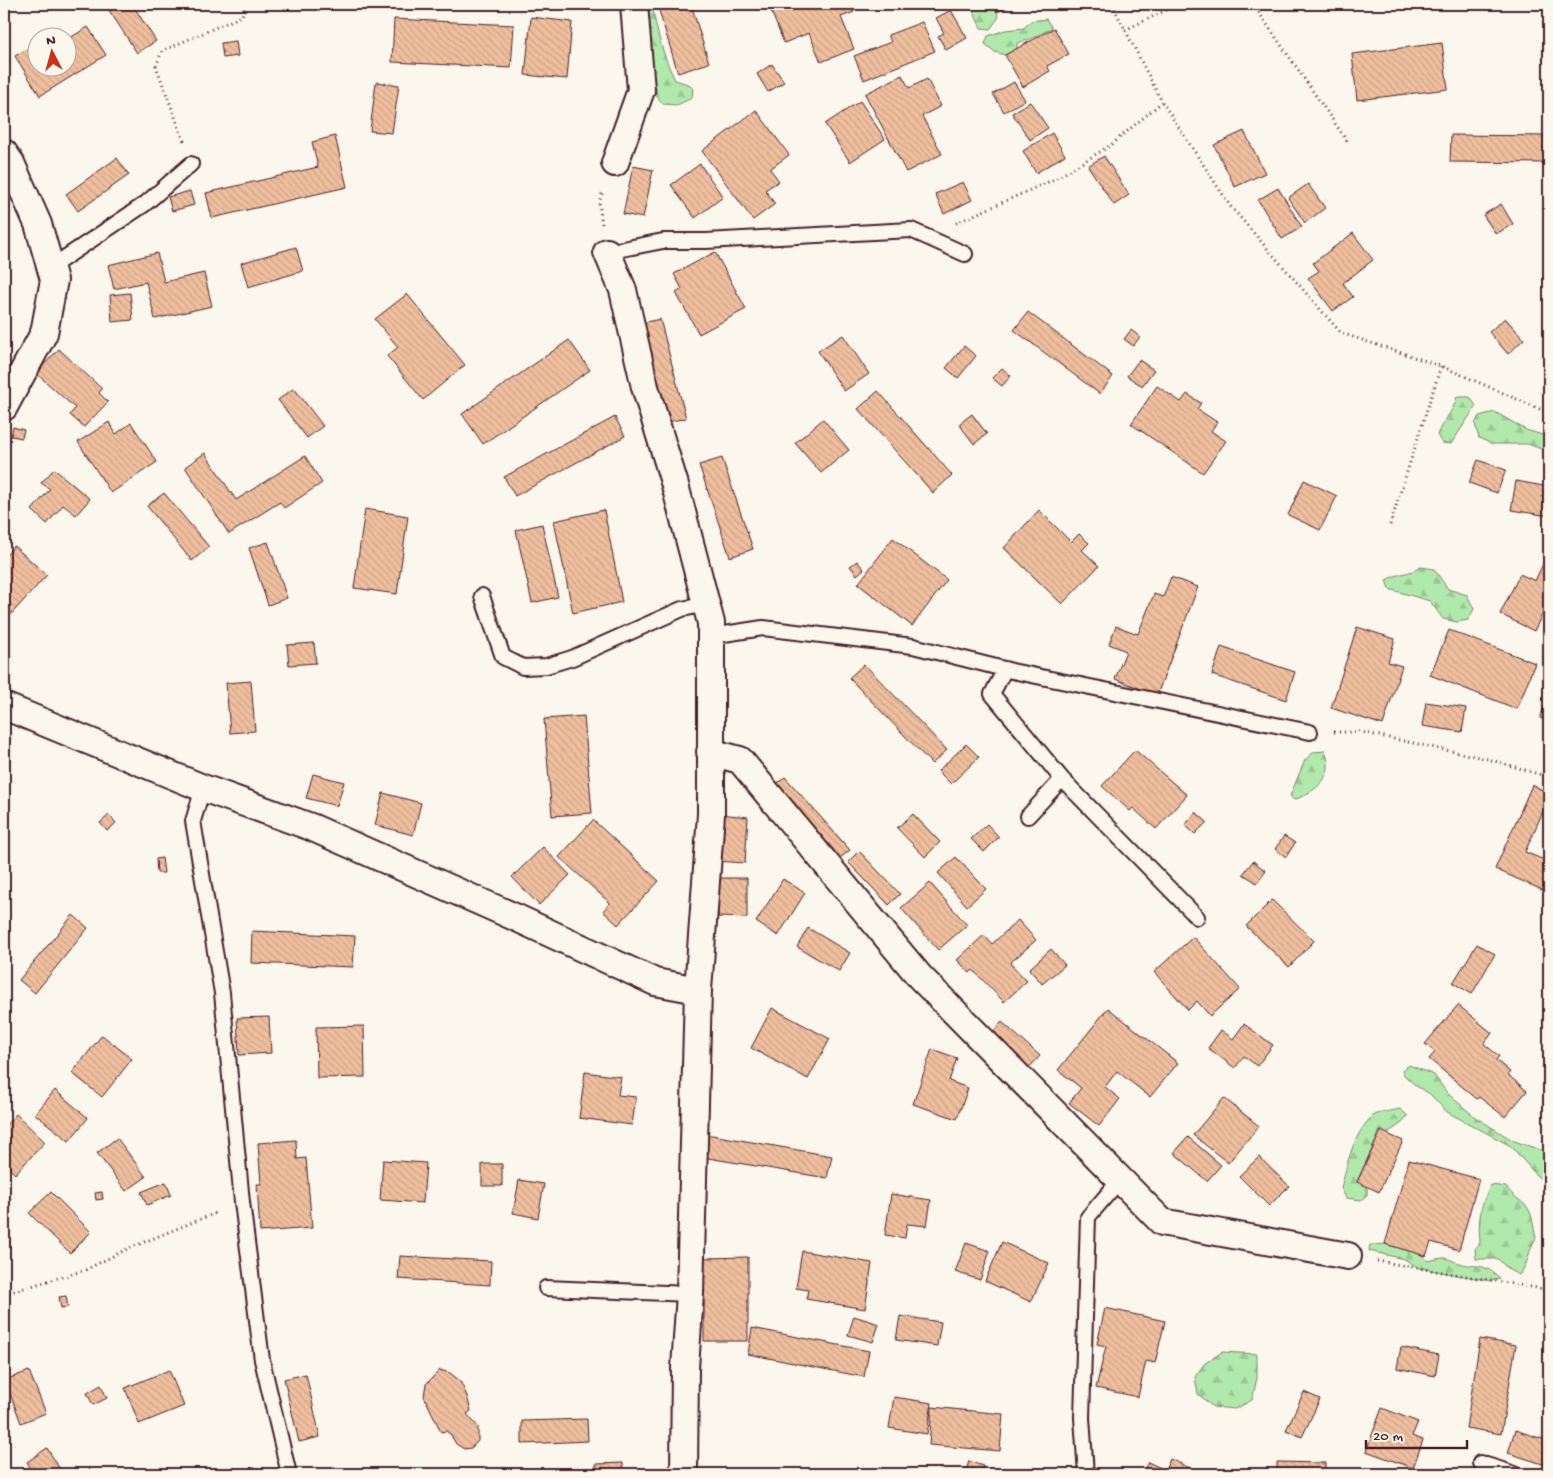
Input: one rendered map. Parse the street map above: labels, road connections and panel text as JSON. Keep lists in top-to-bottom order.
{
  "scale_bar": "20 m",
  "north": "top"
}
